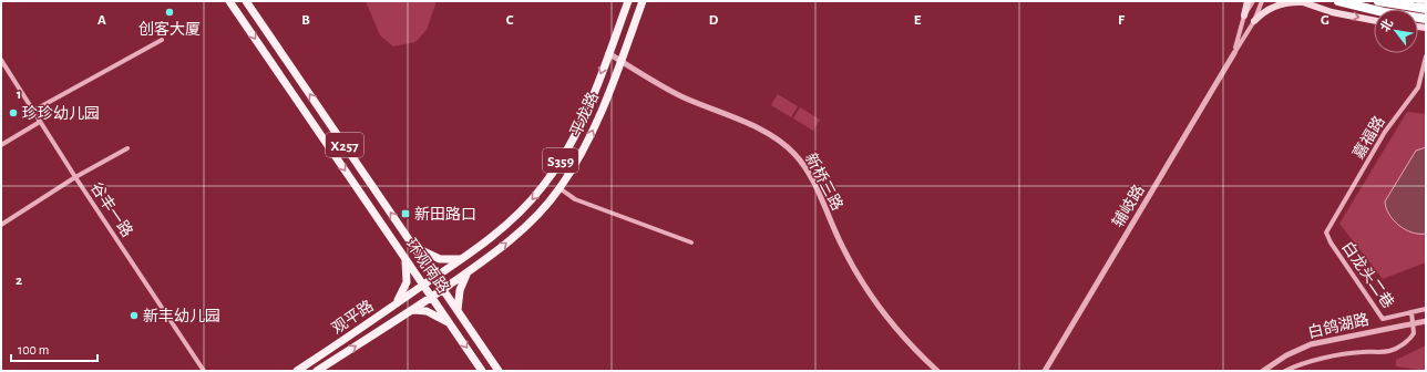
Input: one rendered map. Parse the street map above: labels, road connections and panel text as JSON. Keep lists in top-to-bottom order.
{
  "streets": {
    "main road": [
      "平龙路",
      "X257",
      "S359",
      "环观南路",
      "观平路"
    ],
    "street": [
      "嘉福路",
      "新桥三路",
      "辅岐路",
      "谷丰一路",
      "白龙头二巷",
      "白鸽湖路"
    ]
  },
  "crossings": [
    ["平龙路", "新桥三路"],
    ["平龙路", "环观南路"],
    ["平龙路", "观平路"],
    ["嘉福路", "白龙头二巷"],
    ["环观南路", "观平路"]
  ],
  "places": {
    "other": ["创客大厦", "珍珍幼儿园", "新丰幼儿园"],
    "transit": ["新田路口"]
  },
  "scale_bar": "100 m",
  "north": "top left",
  "grid": {
    "columns": [
      "A",
      "B",
      "C",
      "D",
      "E",
      "F",
      "G"
    ],
    "rows": ["1", "2"]
  }
}
